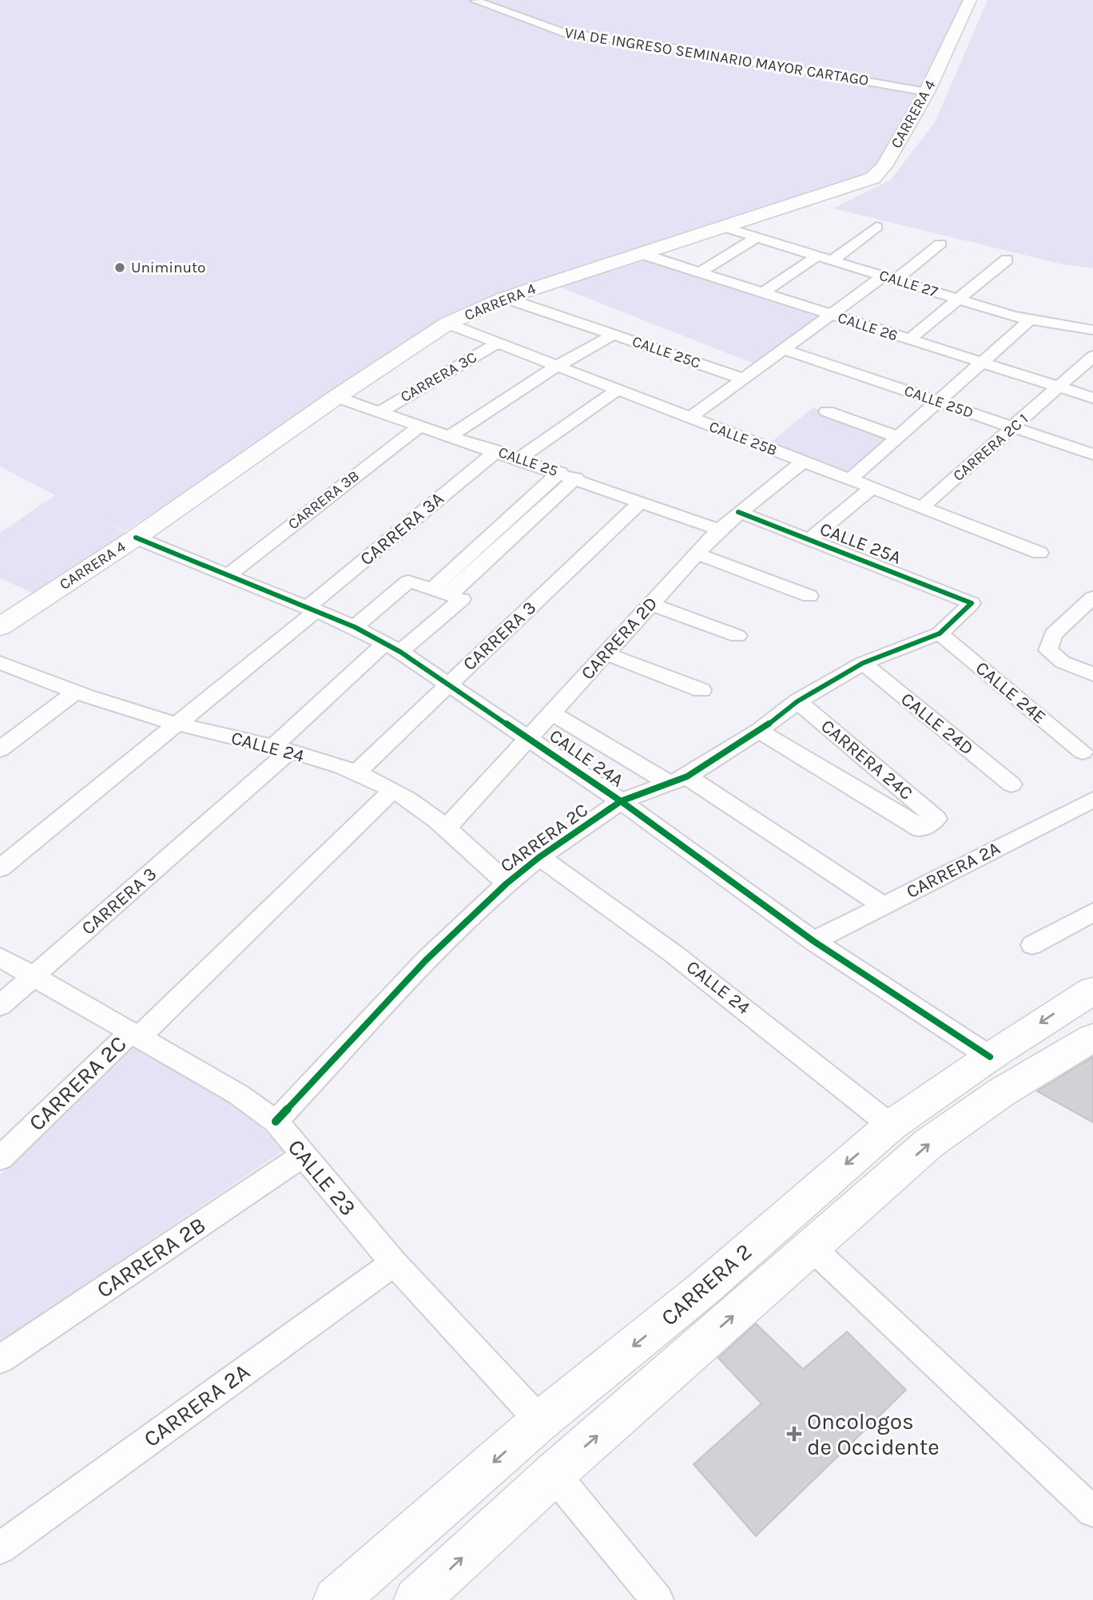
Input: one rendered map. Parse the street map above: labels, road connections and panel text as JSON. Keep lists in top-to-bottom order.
{
  "streets": {
    "main road": ["CARRERA 4", "CARRERA 2"],
    "street": [
      "VIA DE INGRESO SEMINARIO MAYOR CARTAGO",
      "CALLE 27",
      "CALLE 26",
      "CALLE 25C",
      "CARRERA 3C",
      "CALLE 25D",
      "CALLE 25B",
      "CARRERA 2C 1",
      "CALLE 25",
      "CARRERA 3B",
      "CARRERA 3A",
      "CALLE 25A",
      "CARRERA 3",
      "CARRERA 2D",
      "CALLE 24E",
      "CALLE 24D",
      "CALLE 24",
      "CALLE 24A",
      "CARRERA 24C",
      "CARRERA 2C",
      "CARRERA 2A",
      "CALLE 23",
      "CARRERA 2B"
    ]
  },
  "crossings": [
    ["VIA DE INGRESO SEMINARIO MAYOR CARTAGO", "CARRERA 4"],
    ["CARRERA 4", "CALLE 27"],
    ["CARRERA 4", "CALLE 26"],
    ["CARRERA 4", "CALLE 25C"],
    ["CARRERA 4", "CALLE 25B"],
    ["CARRERA 4", "CALLE 25"],
    ["CARRERA 4", "CALLE 24A"],
    ["CALLE 26", "CARRERA 2C 1"],
    ["CARRERA 3C", "CALLE 25B"],
    ["CARRERA 3C", "CALLE 25"],
    ["CALLE 25D", "CARRERA 2C 1"],
    ["CALLE 25B", "CARRERA 2C 1"],
    ["CALLE 25B", "CARRERA 2D"],
    ["CALLE 25", "CARRERA 3B"],
    ["CALLE 25", "CARRERA 3A"],
    ["CALLE 25", "CARRERA 3"],
    ["CALLE 25", "CARRERA 2D"],
    ["CARRERA 3B", "CALLE 24A"],
    ["CARRERA 3A", "CALLE 24A"],
    ["CALLE 25A", "CARRERA 2D"],
    ["CALLE 25A", "CARRERA 2C"],
    ["CARRERA 3", "CALLE 24"],
    ["CARRERA 3", "CALLE 24A"],
    ["CARRERA 3", "CALLE 23"],
    ["CARRERA 2D", "CALLE 24"],
    ["CARRERA 2D", "CALLE 24A"],
    ["CALLE 24E", "CARRERA 2C"],
    ["CALLE 24D", "CARRERA 2C"],
    ["CALLE 24", "CARRERA 2C"],
    ["CALLE 24", "CARRERA 2"],
    ["CALLE 24A", "CARRERA 2C"],
    ["CALLE 24A", "CARRERA 2A"],
    ["CALLE 24A", "CARRERA 2"],
    ["CARRERA 24C", "CARRERA 2C"],
    ["CARRERA 2C", "CALLE 23"],
    ["CARRERA 2A", "CALLE 23"],
    ["CALLE 23", "CARRERA 2B"],
    ["CALLE 23", "CARRERA 2"]
  ],
  "places": {
    "other": ["Uniminuto"],
    "health": ["Oncologos de Occidente"]
  }
}
